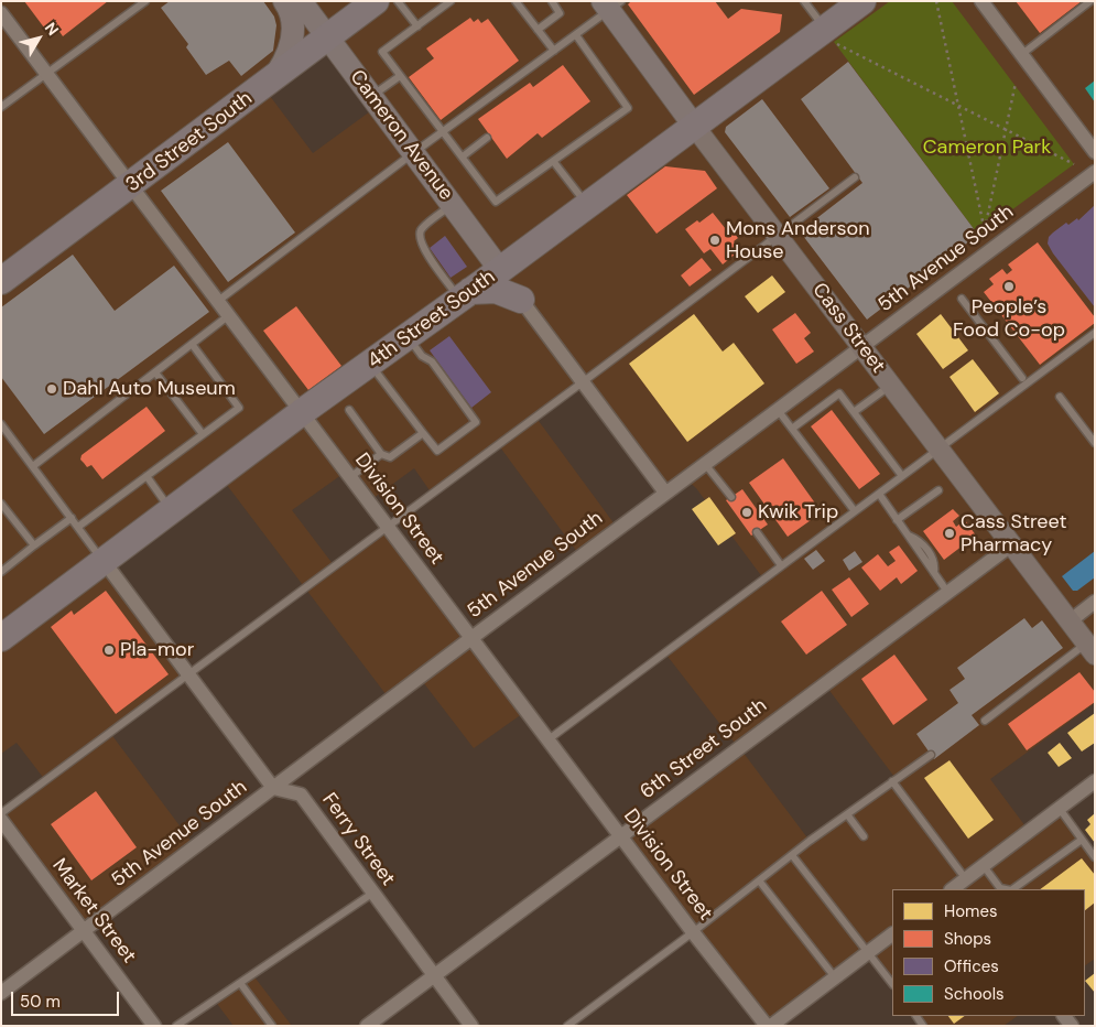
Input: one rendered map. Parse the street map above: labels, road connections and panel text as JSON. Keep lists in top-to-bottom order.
{
  "streets": {
    "highway": ["3rd Street South", "4th Street South"],
    "main road": ["Cameron Avenue", "Cass Street"],
    "street": [
      "5th Avenue South",
      "Division Street",
      "6th Street South",
      "Ferry Street",
      "Market Street"
    ]
  },
  "crossings": [
    ["Cameron Avenue", "3rd Street South"],
    ["Cameron Avenue", "4th Street South"],
    ["3rd Street South", "Division Street"],
    ["5th Avenue South", "Cass Street"],
    ["5th Avenue South", "Division Street"],
    ["5th Avenue South", "Ferry Street"],
    ["5th Avenue South", "Market Street"],
    ["4th Street South", "Cass Street"],
    ["4th Street South", "Division Street"],
    ["Cass Street", "6th Street South"],
    ["Division Street", "6th Street South"],
    ["6th Street South", "Ferry Street"]
  ],
  "parks": ["Cameron Park"],
  "places": [
    "Mons Anderson House",
    "People’s Food Co-op",
    "Dahl Auto Museum",
    "Kwik Trip",
    "Cass Street Pharmacy",
    "Pla-mor"
  ],
  "legend": [
    "Homes",
    "Shops",
    "Offices",
    "Schools"
  ],
  "scale_bar": "50 m",
  "north": "top right"
}
